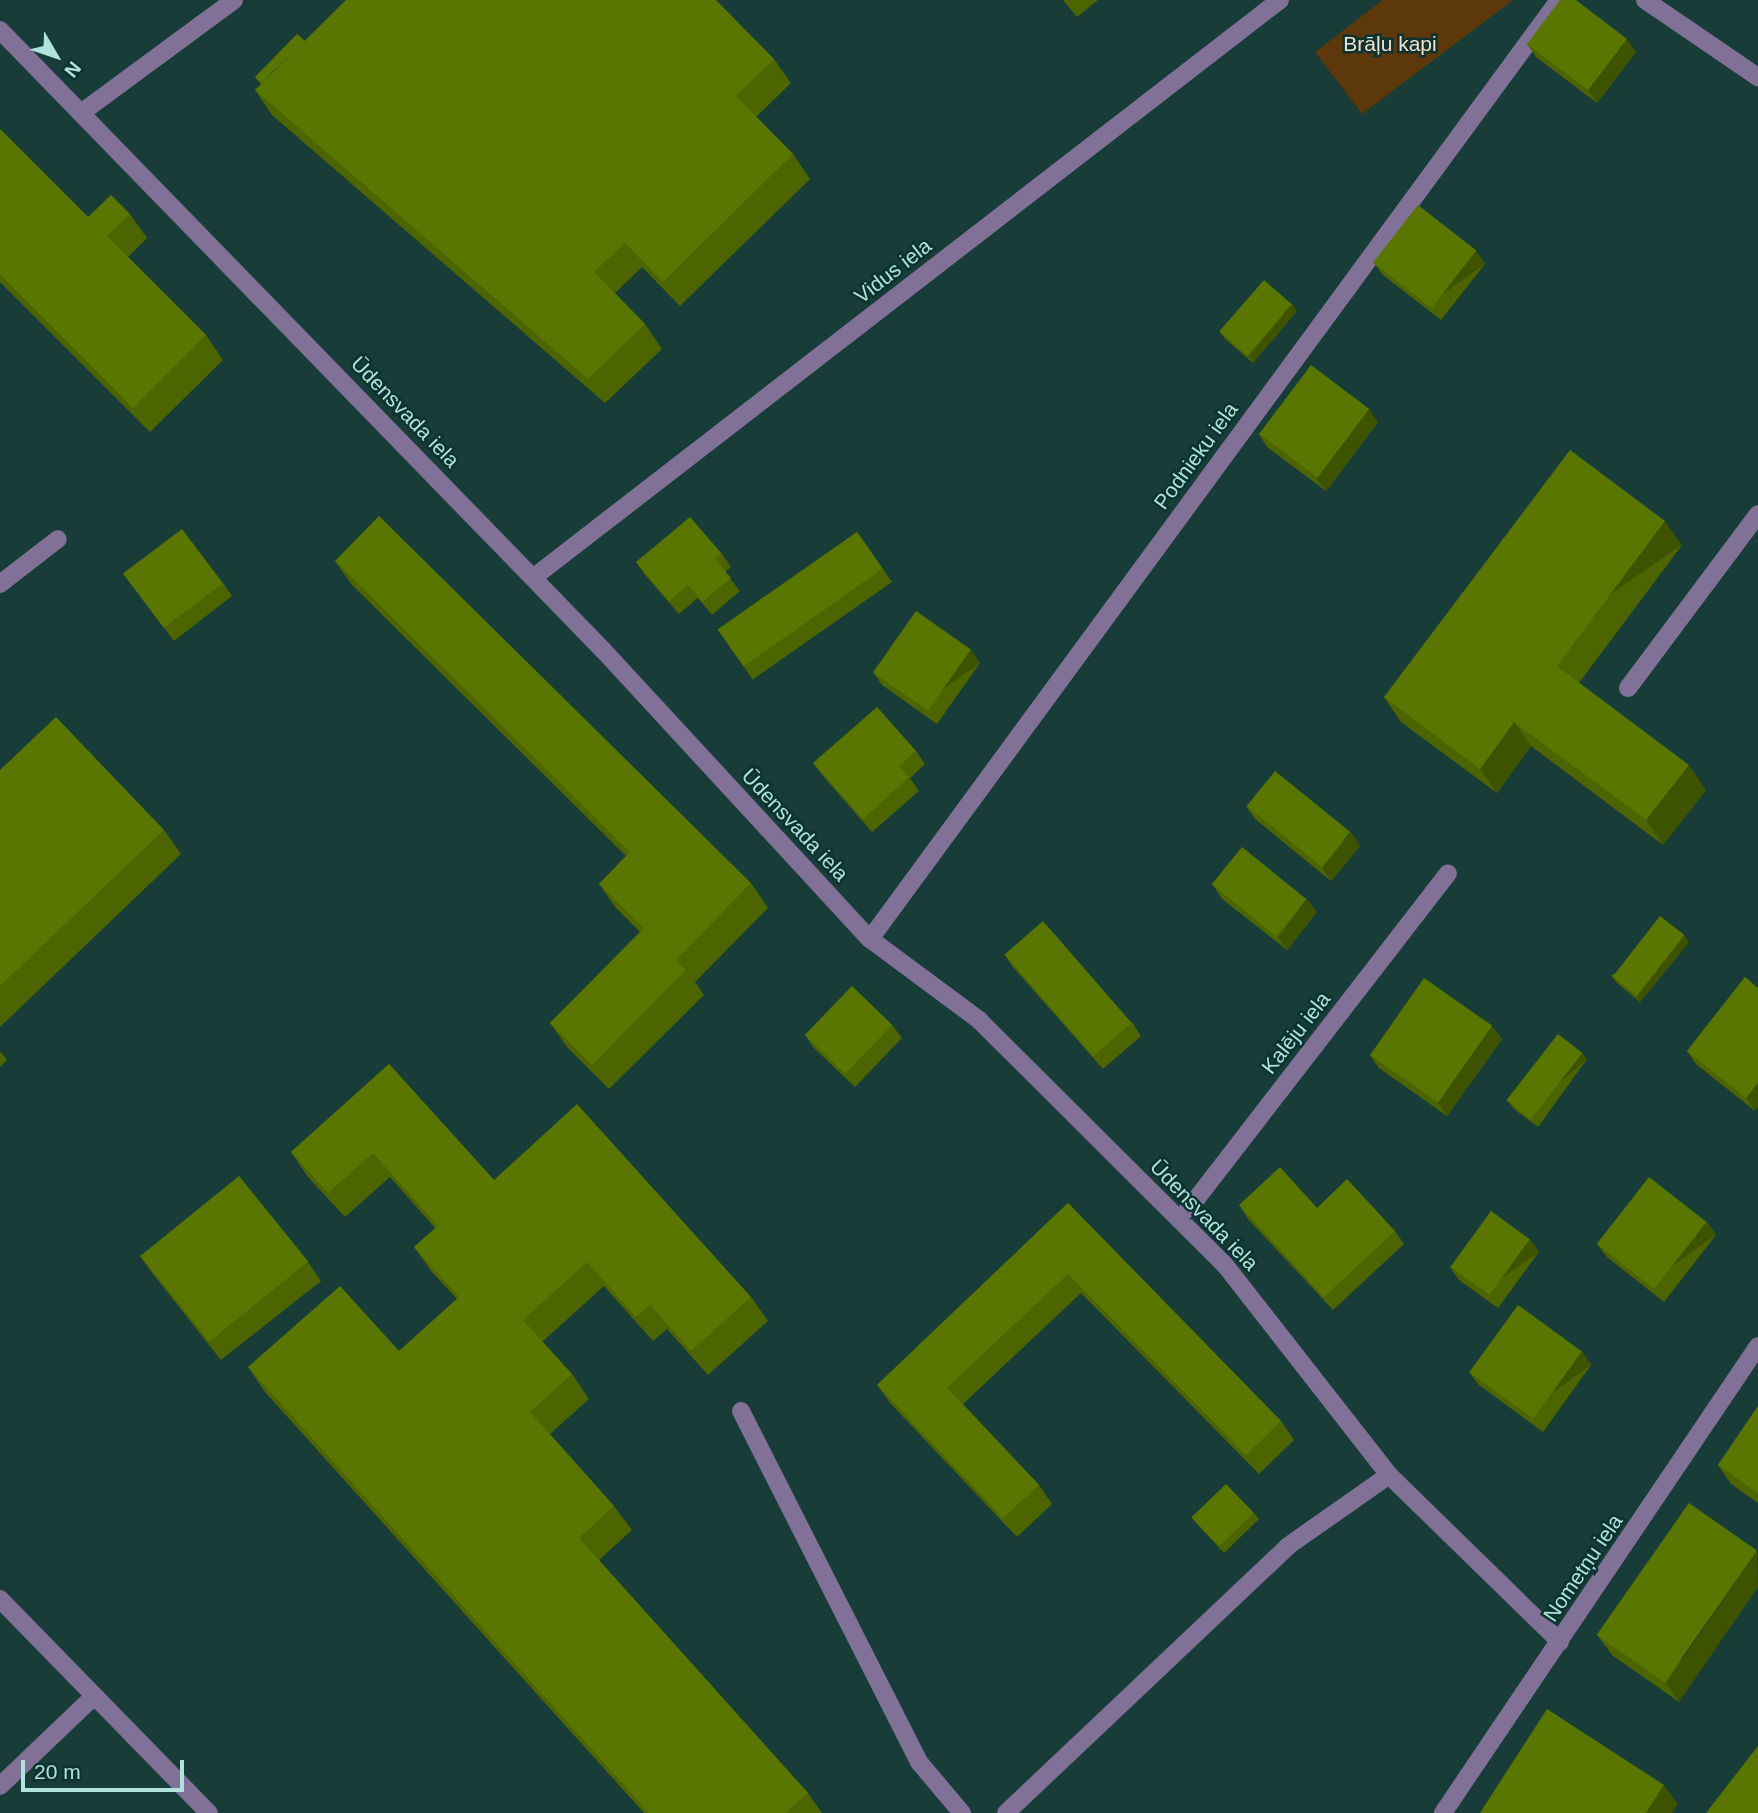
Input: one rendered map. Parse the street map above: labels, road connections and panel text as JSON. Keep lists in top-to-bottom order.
{
  "streets": {
    "street": [
      "Vidus iela",
      "Ūdensvada iela",
      "Podnieku iela",
      "Kalēju iela",
      "Nometņu iela"
    ]
  },
  "crossings": [
    ["Vidus iela", "Ūdensvada iela"],
    ["Ūdensvada iela", "Podnieku iela"],
    ["Ūdensvada iela", "Kalēju iela"],
    ["Ūdensvada iela", "Nometņu iela"]
  ],
  "parks": ["Brāļu kapi"],
  "scale_bar": "20 m",
  "north": "bottom right"
}
